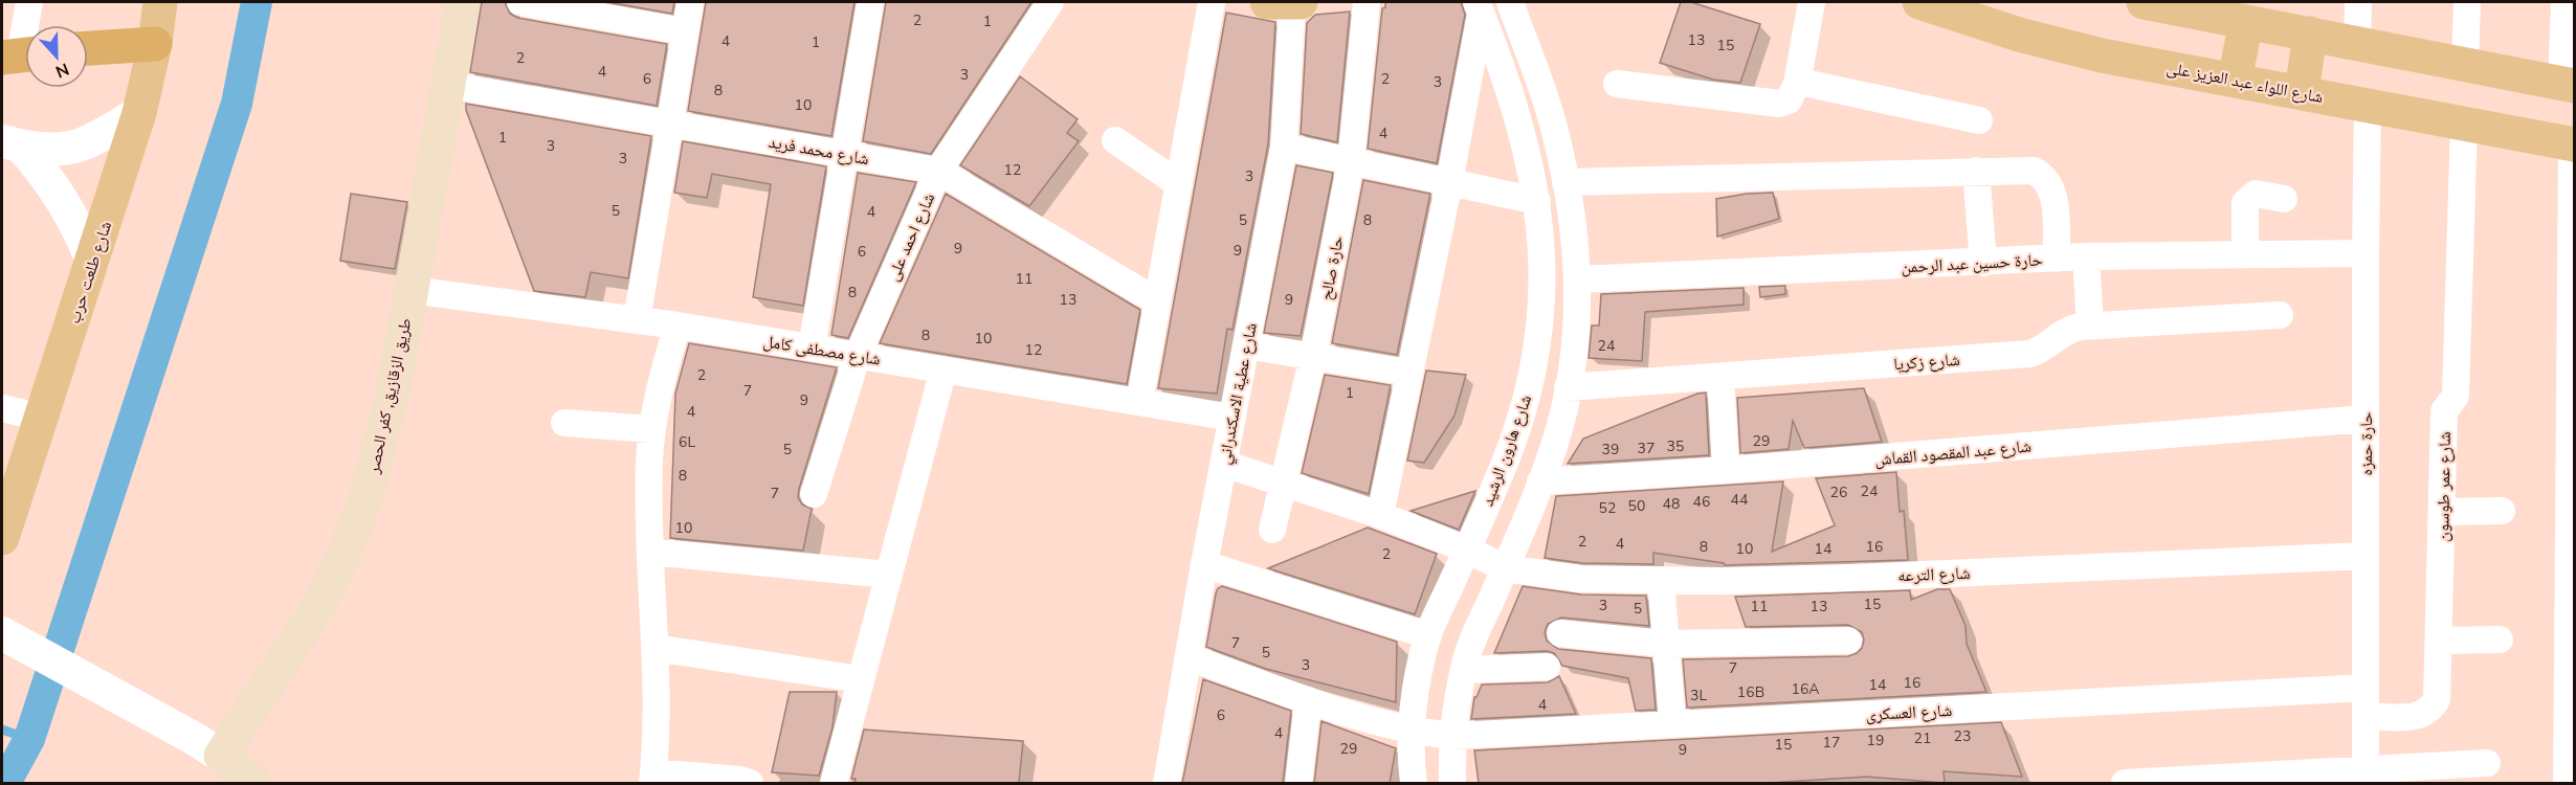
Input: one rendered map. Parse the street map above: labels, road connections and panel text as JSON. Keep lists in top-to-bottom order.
{
  "streets": {
    "main road": ["شارع اللواء عبد العزيز على", "شارع طلعت حرب", "طريق الزقازيق, كفر الحصر"],
    "street": [
      "شارع محمد فريد",
      "شارع احمد على",
      "حارة حسين عبد الرحمن",
      "حارة صالح",
      "شارع مصطفى كامل",
      "شارع زكريا",
      "شارع عطية الاسكندراني",
      "حارة حمزه",
      "شارع هارون الرشيد",
      "شارع عبد المقصود القماش",
      "شارع عمر طوسون",
      "شارع الترعه",
      "شارع العسكرى"
    ]
  },
  "crossings": [
    ["شارع اللواء عبد العزيز على", "حارة حمزه"],
    ["شارع اللواء عبد العزيز على", "شارع عمر طوسون"],
    ["شارع محمد فريد", "شارع احمد على"],
    ["شارع محمد فريد", "طريق الزقازيق, كفر الحصر"],
    ["شارع احمد على", "شارع مصطفى كامل"],
    ["حارة حسين عبد الرحمن", "حارة حمزه"],
    ["حارة صالح", "شارع الترعه"],
    ["شارع مصطفى كامل", "شارع عطية الاسكندراني"],
    ["شارع مصطفى كامل", "طريق الزقازيق, كفر الحصر"],
    ["شارع عطية الاسكندراني", "شارع الترعه"],
    ["شارع عطية الاسكندراني", "شارع العسكرى"],
    ["حارة حمزه", "شارع عبد المقصود القماش"],
    ["حارة حمزه", "شارع عمر طوسون"],
    ["حارة حمزه", "شارع الترعه"],
    ["حارة حمزه", "شارع العسكرى"],
    ["شارع هارون الرشيد", "شارع الترعه"],
    ["شارع هارون الرشيد", "شارع العسكرى"]
  ],
  "house_numbers": [
    "2",
    "1",
    "13",
    "4",
    "1",
    "15",
    "2",
    "4",
    "3",
    "6",
    "2",
    "3",
    "8",
    "10",
    "4",
    "1",
    "3",
    "3",
    "12",
    "3",
    "5",
    "4",
    "5",
    "8",
    "9",
    "9",
    "6",
    "11",
    "8",
    "13",
    "9",
    "8",
    "10",
    "24",
    "12",
    "2",
    "7",
    "1",
    "9",
    "4",
    "29",
    "6L",
    "35",
    "37",
    "5",
    "39",
    "8",
    "24",
    "26",
    "7",
    "44",
    "46",
    "48",
    "50",
    "52",
    "10",
    "2",
    "4",
    "8",
    "16",
    "10",
    "14",
    "2",
    "15",
    "3",
    "11",
    "13",
    "5",
    "7",
    "5",
    "3",
    "7",
    "16",
    "14",
    "16A",
    "16B",
    "3L",
    "4",
    "6",
    "4",
    "23",
    "21",
    "19",
    "17",
    "15",
    "29",
    "9"
  ],
  "north": "bottom"
}
